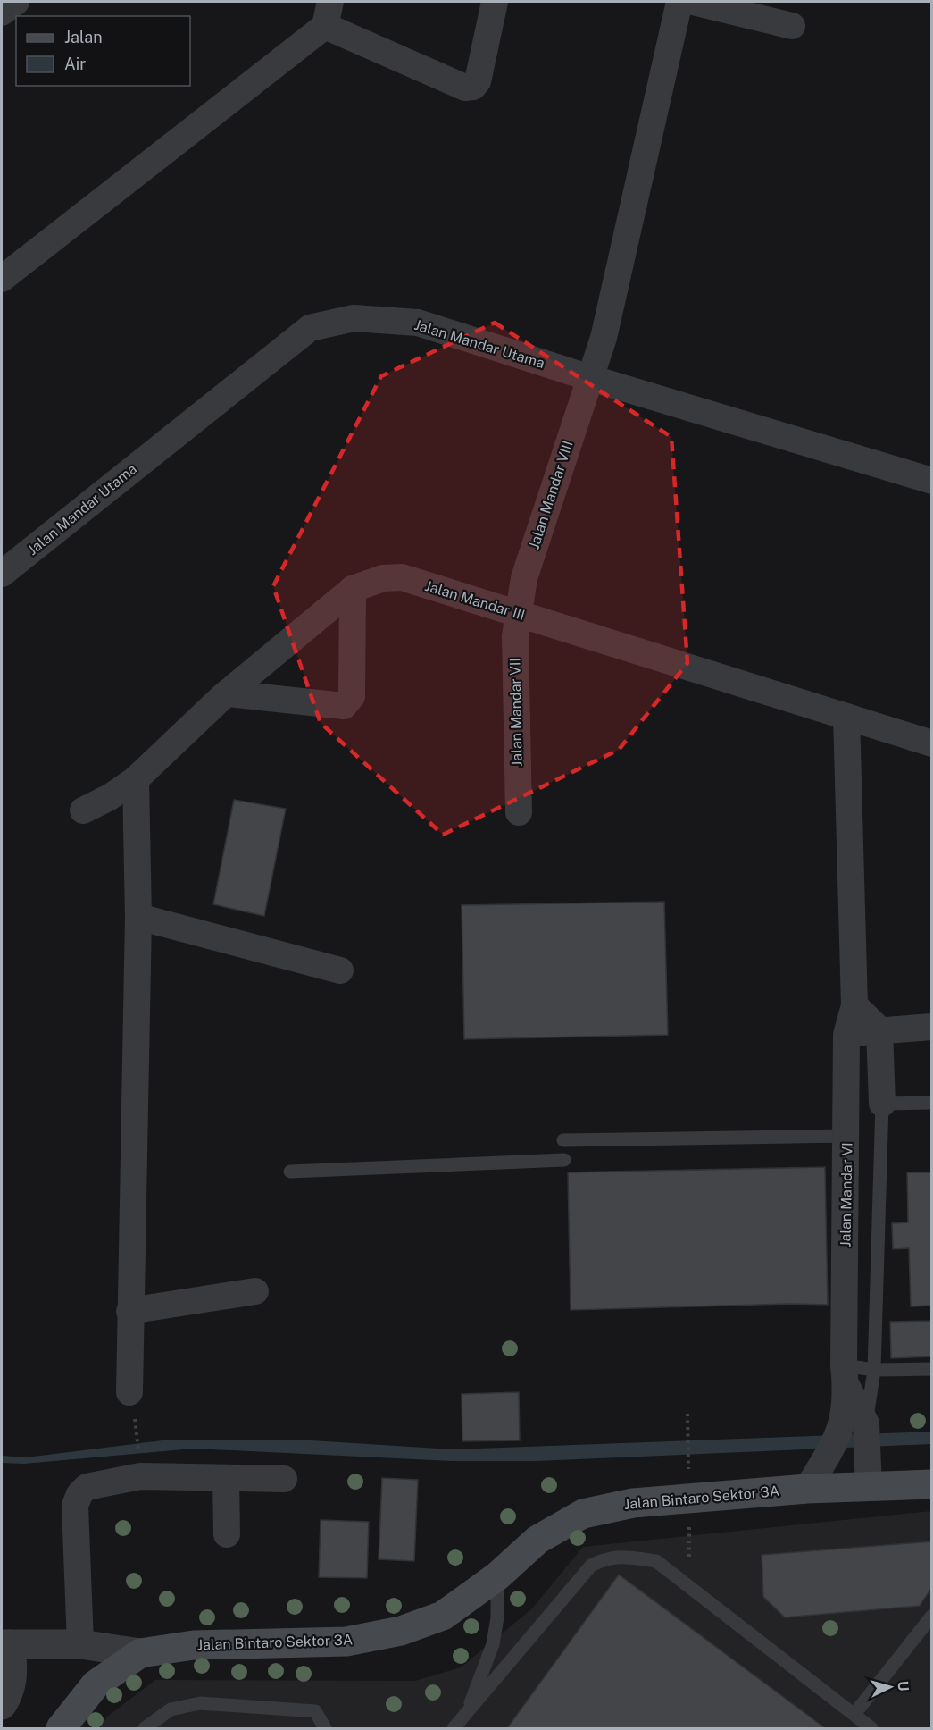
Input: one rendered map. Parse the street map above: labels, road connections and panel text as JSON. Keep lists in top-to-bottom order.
{
  "streets": {
    "main road": ["Jalan Bintaro Sektor 3A"],
    "street": [
      "Jalan Mandar Utama",
      "Jalan Mandar VIII",
      "Jalan Mandar III",
      "Jalan Mandar VII",
      "Jalan Mandar VI"
    ]
  },
  "crossings": [
    ["Jalan Mandar Utama", "Jalan Mandar VIII"],
    ["Jalan Mandar VIII", "Jalan Mandar III"],
    ["Jalan Mandar VIII", "Jalan Mandar VII"],
    ["Jalan Mandar III", "Jalan Mandar VII"],
    ["Jalan Mandar III", "Jalan Mandar VI"],
    ["Jalan Mandar VI", "Jalan Bintaro Sektor 3A"]
  ],
  "legend": ["Jalan", "Air"],
  "north": "right"
}
